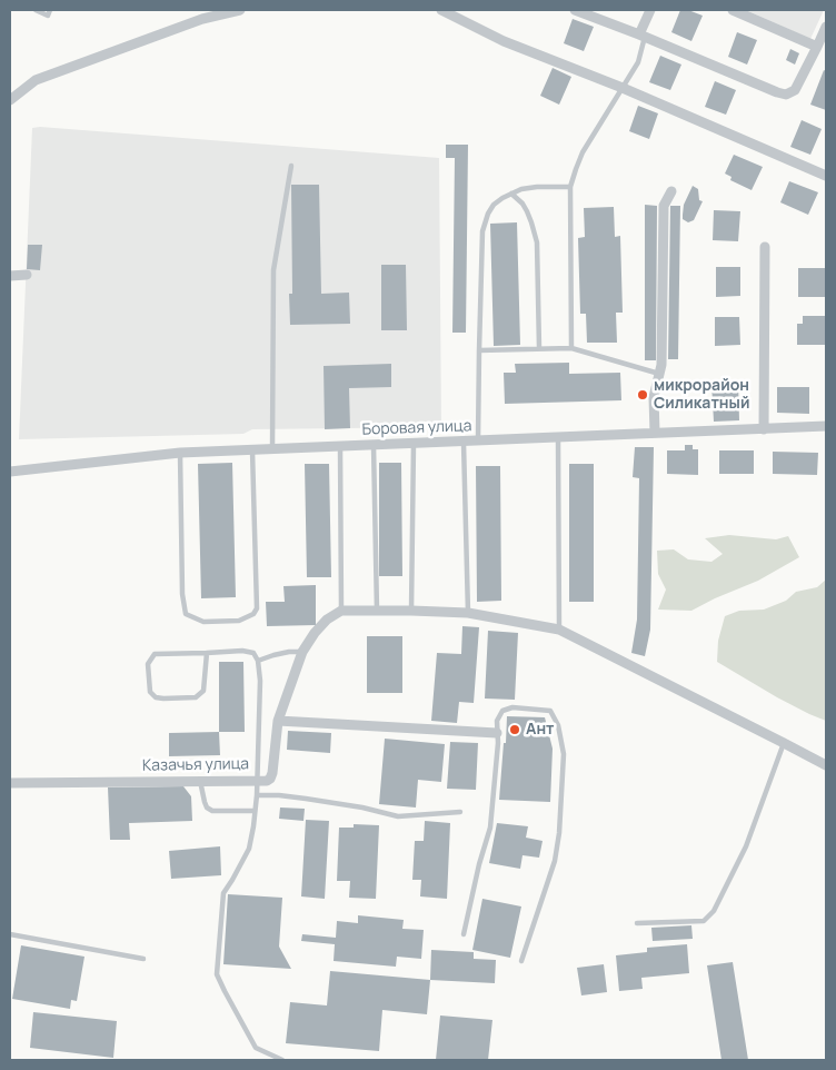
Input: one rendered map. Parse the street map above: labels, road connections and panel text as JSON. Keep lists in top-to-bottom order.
{
  "streets": {
    "street": ["Боровая улица", "Казачья улица"]
  },
  "places": ["микрорайон Силикатный", "Ант"]
}
